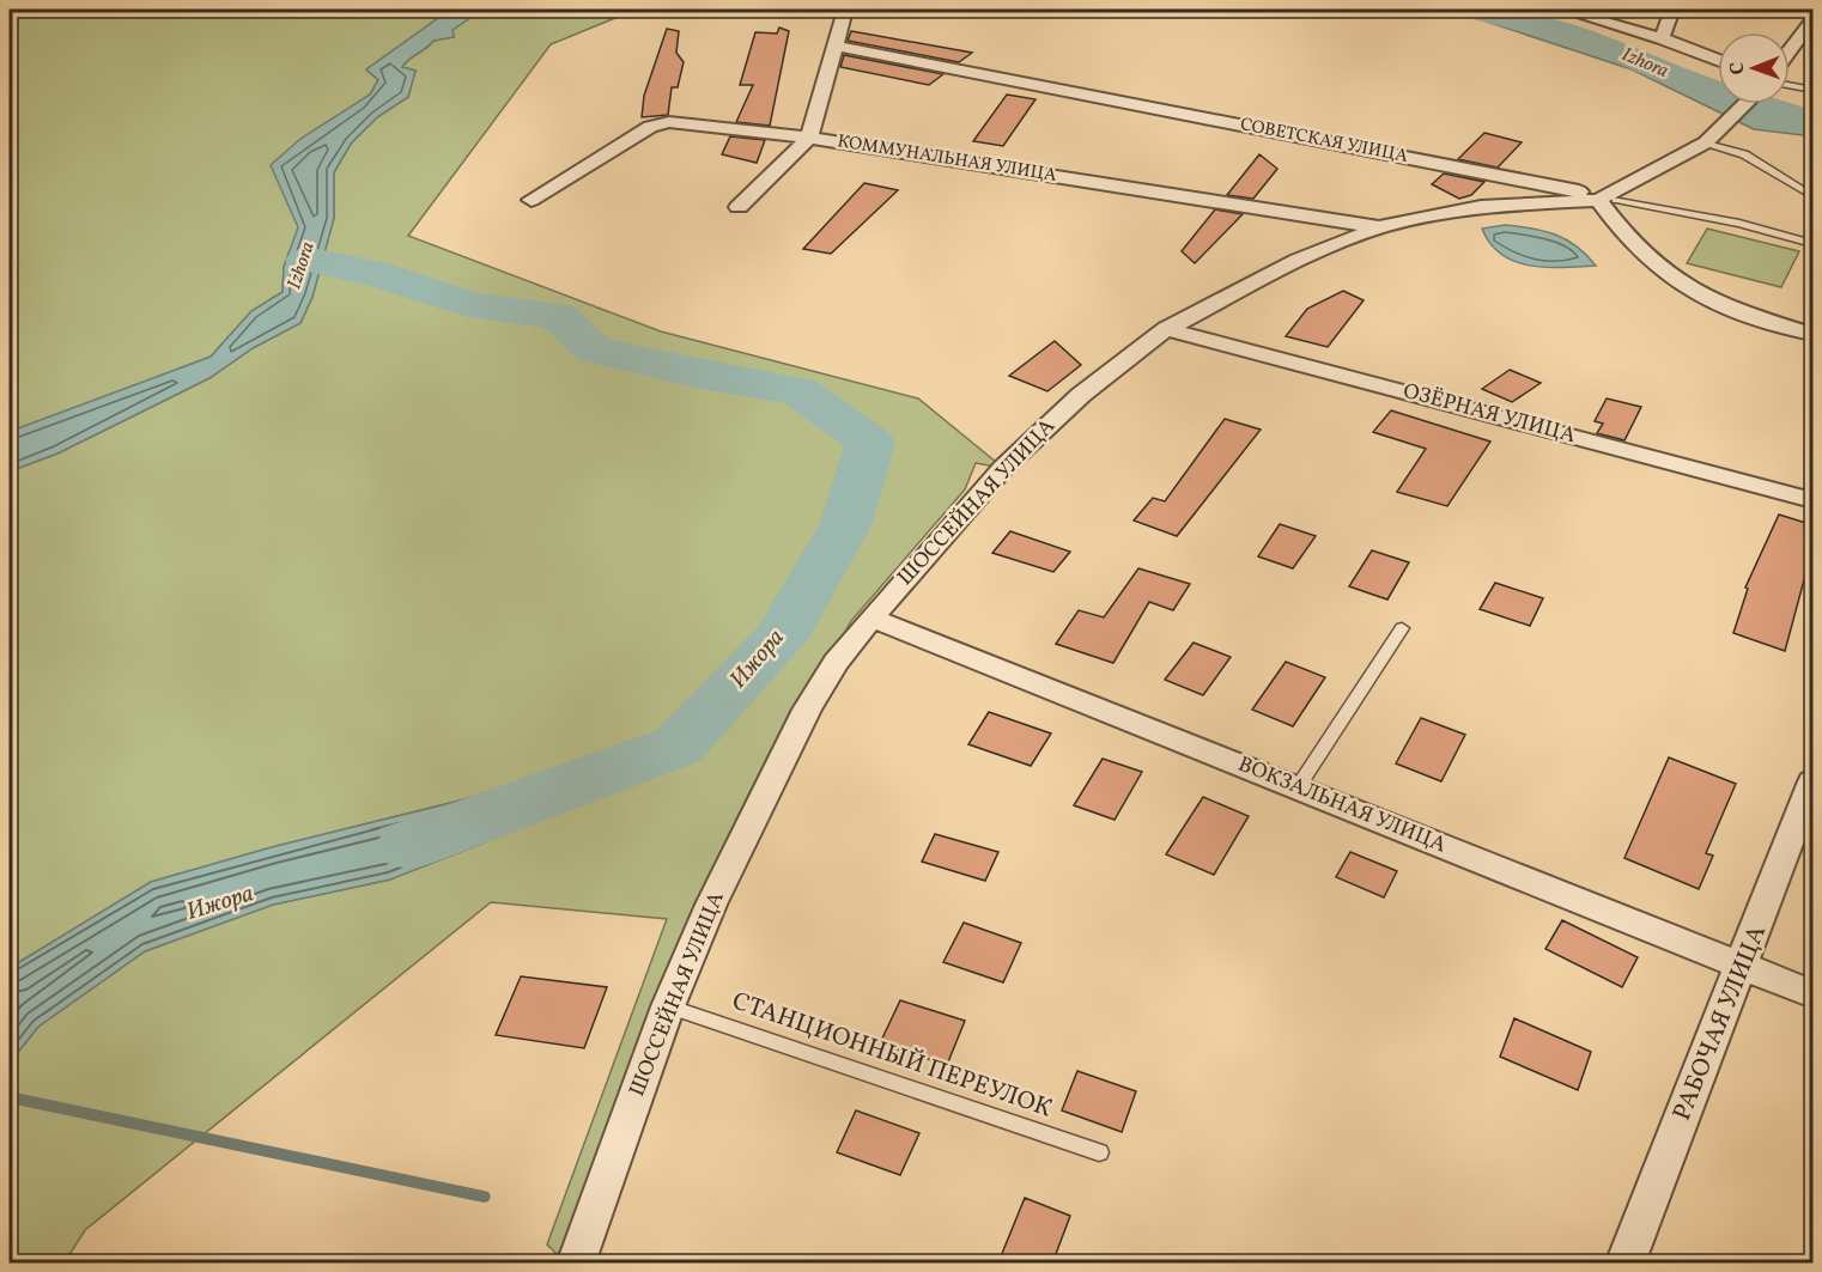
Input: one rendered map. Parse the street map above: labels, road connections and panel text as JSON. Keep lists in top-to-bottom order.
{
  "streets": {
    "street": [
      "СОВЕТСКАЯ УЛИЦА",
      "КОММУНАЛЬНАЯ УЛИЦА",
      "ОЗЁРНАЯ УЛИЦА",
      "ШОССЕЙНАЯ УЛИЦА",
      "ВОКЗАЛЬНАЯ УЛИЦА",
      "РАБОЧАЯ УЛИЦА"
    ],
    "lane": ["СТАНЦИОННЫЙ ПЕРЕУЛОК"]
  },
  "crossings": [
    ["СОВЕТСКАЯ УЛИЦА", "ШОССЕЙНАЯ УЛИЦА"],
    ["КОММУНАЛЬНАЯ УЛИЦА", "ШОССЕЙНАЯ УЛИЦА"],
    ["ОЗЁРНАЯ УЛИЦА", "ШОССЕЙНАЯ УЛИЦА"],
    ["ШОССЕЙНАЯ УЛИЦА", "ВОКЗАЛЬНАЯ УЛИЦА"],
    ["ШОССЕЙНАЯ УЛИЦА", "СТАНЦИОННЫЙ ПЕРЕУЛОК"],
    ["ВОКЗАЛЬНАЯ УЛИЦА", "РАБОЧАЯ УЛИЦА"]
  ],
  "water": ["Izhora", "Ижора"],
  "north": "left"
}
